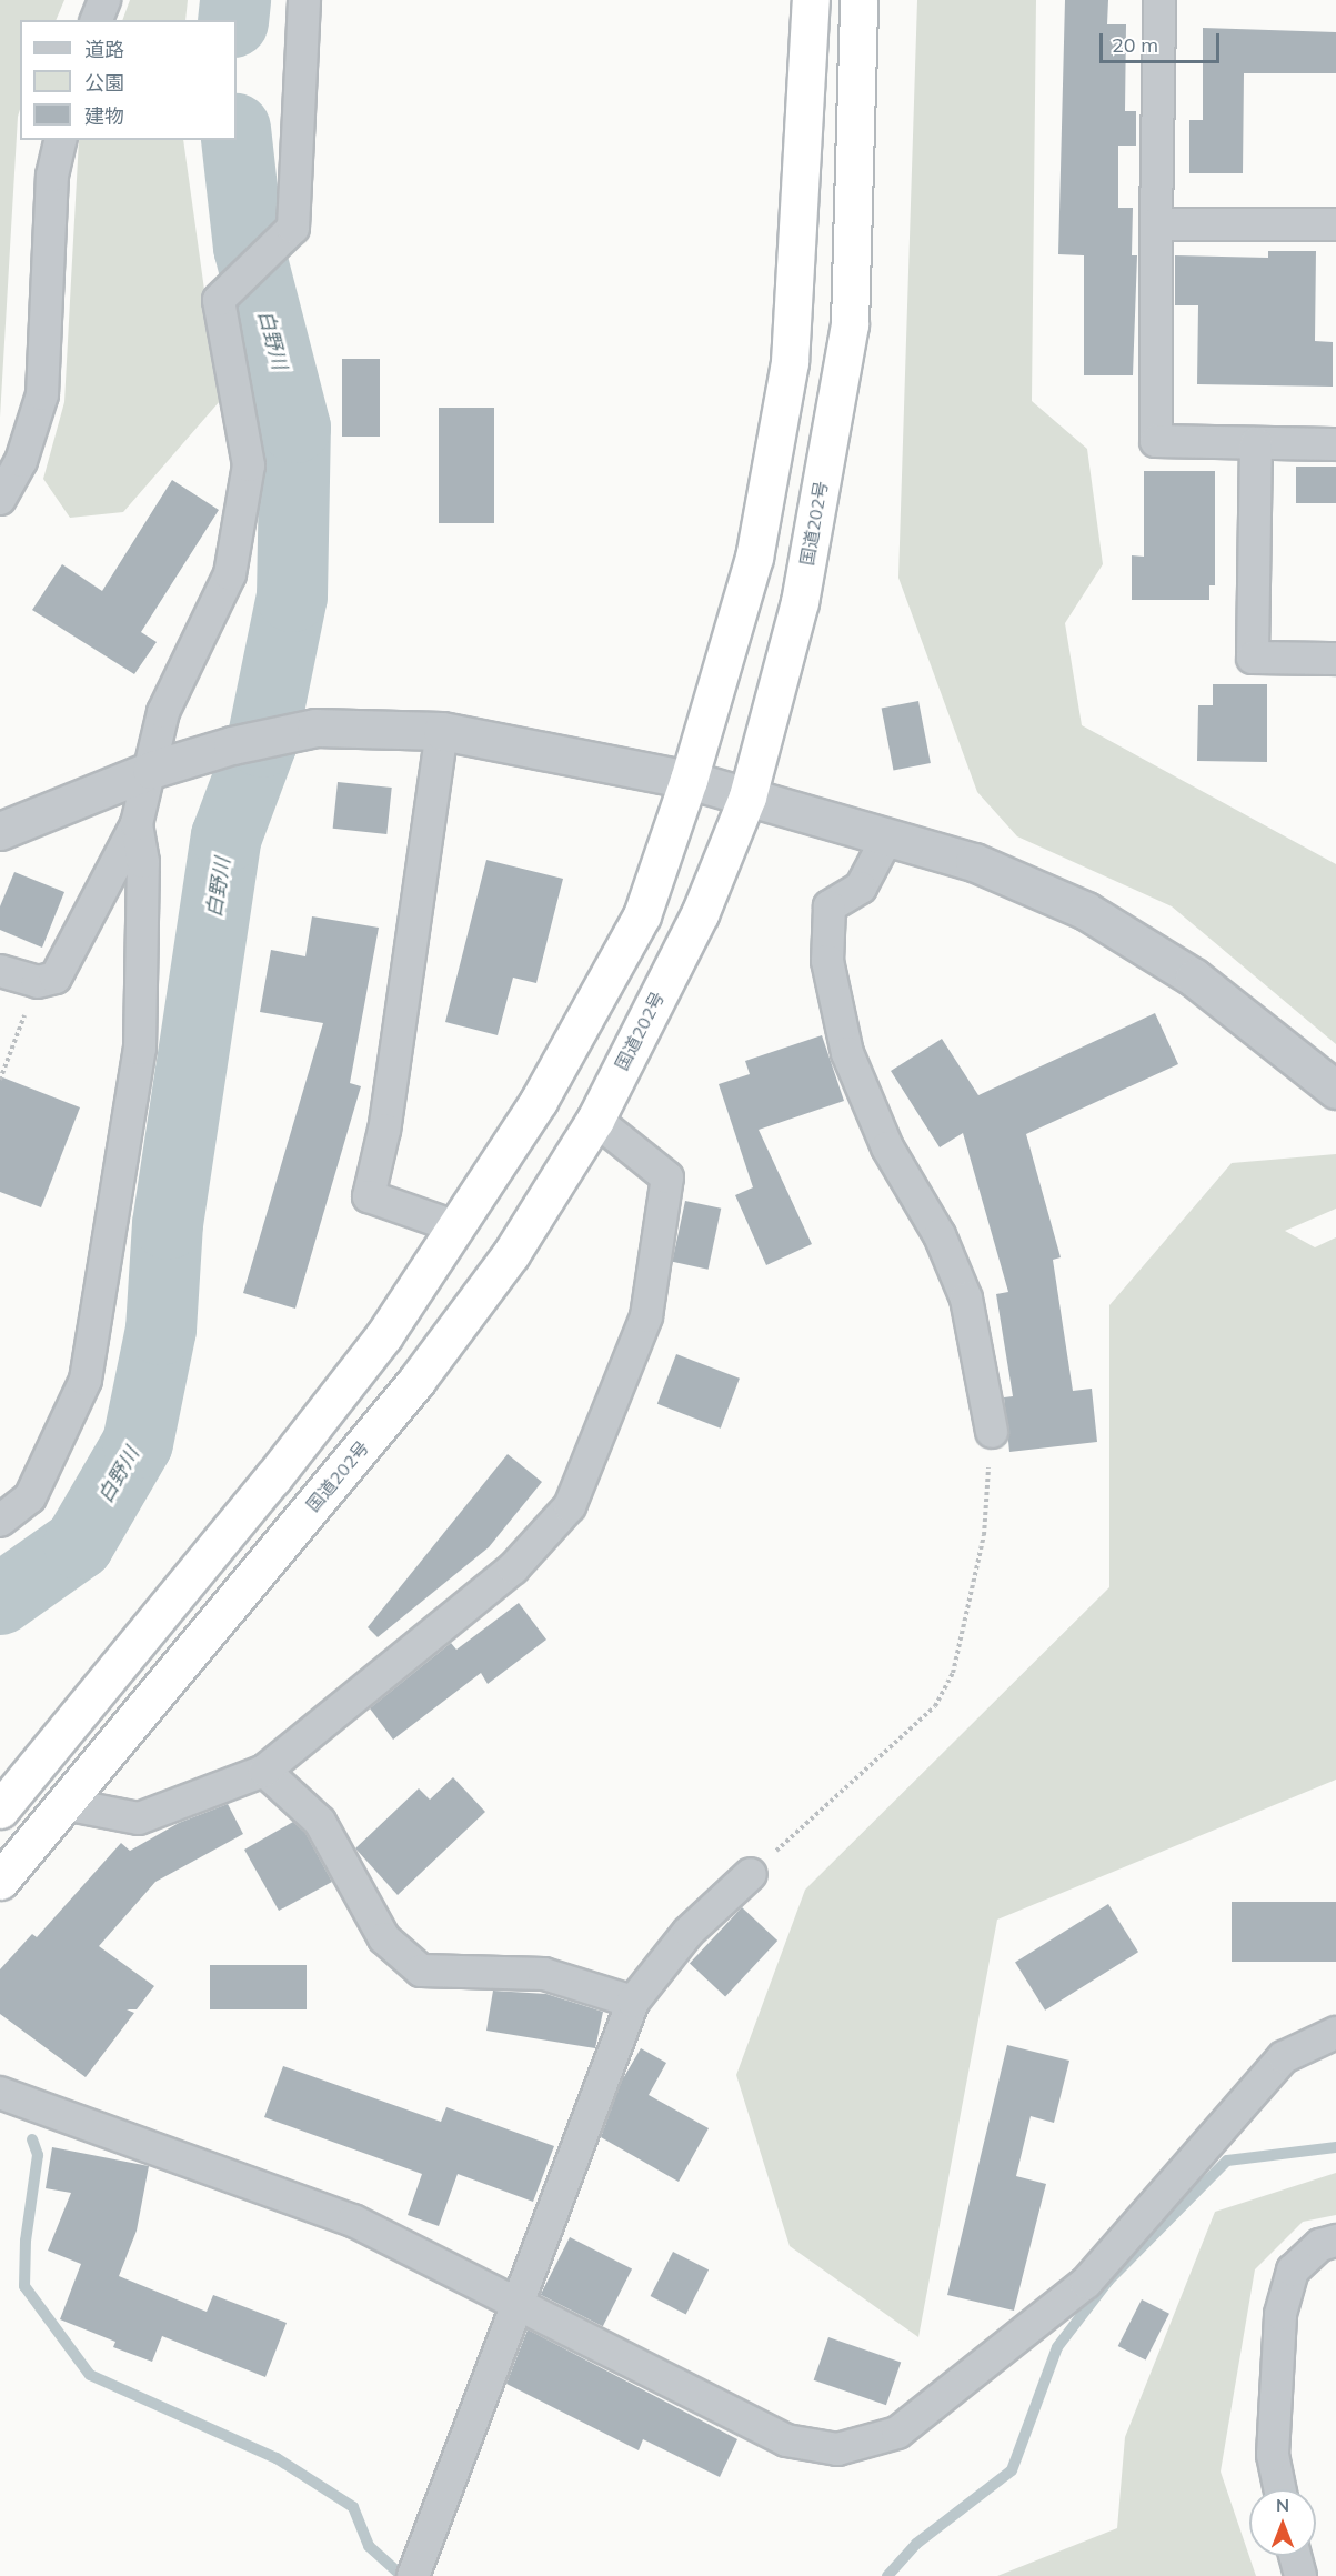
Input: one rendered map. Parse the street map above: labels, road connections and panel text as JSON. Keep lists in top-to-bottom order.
{
  "streets": {
    "highway": ["国道202号"]
  },
  "water": ["白野川"],
  "legend": ["道路", "公園", "建物"],
  "scale_bar": "20 m",
  "north": "top"
}
